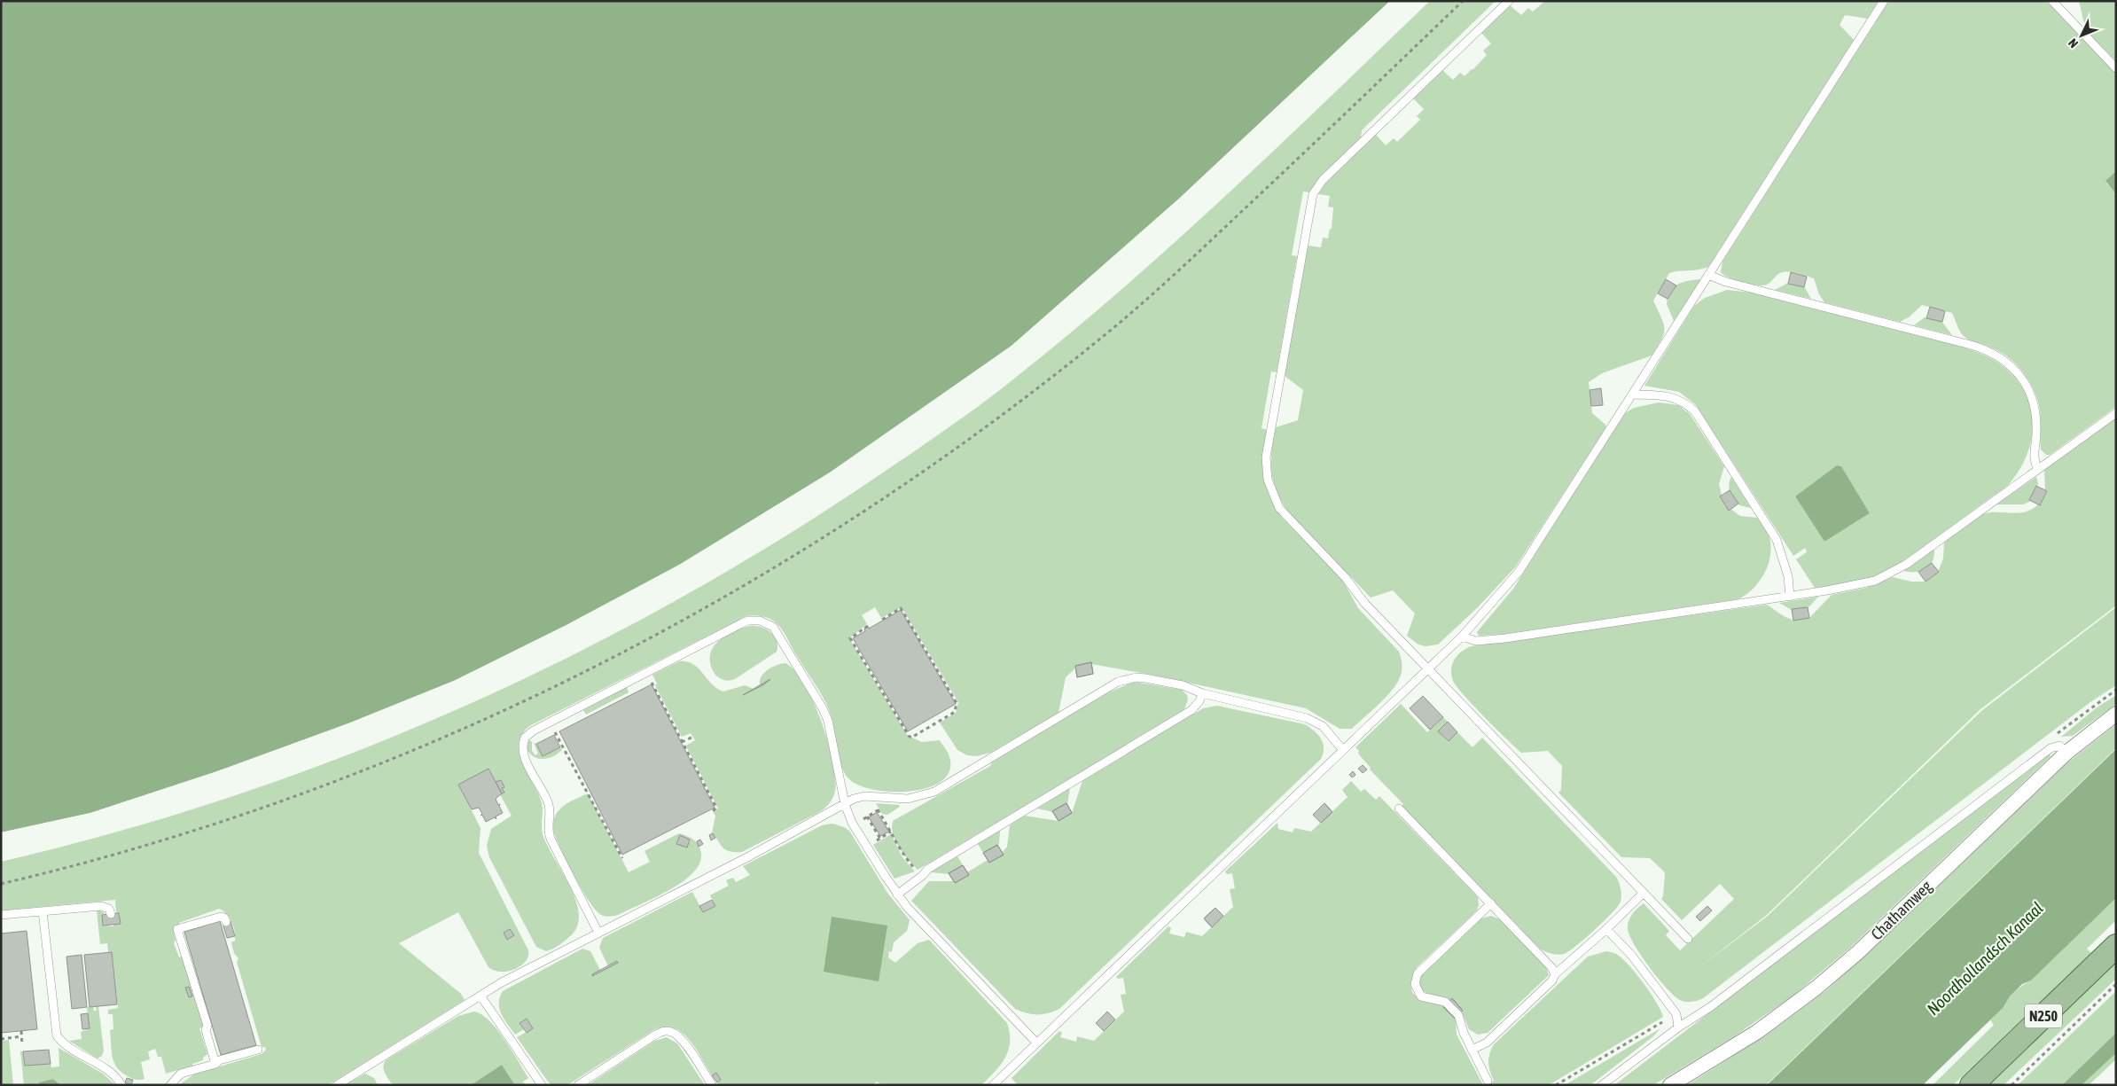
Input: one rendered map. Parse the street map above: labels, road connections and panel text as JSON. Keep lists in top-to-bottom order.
{
  "streets": {
    "main road": ["N250"],
    "street": ["Chathamweg"]
  },
  "water": ["Noordhollandsch Kanaal"],
  "north": "bottom left"
}
